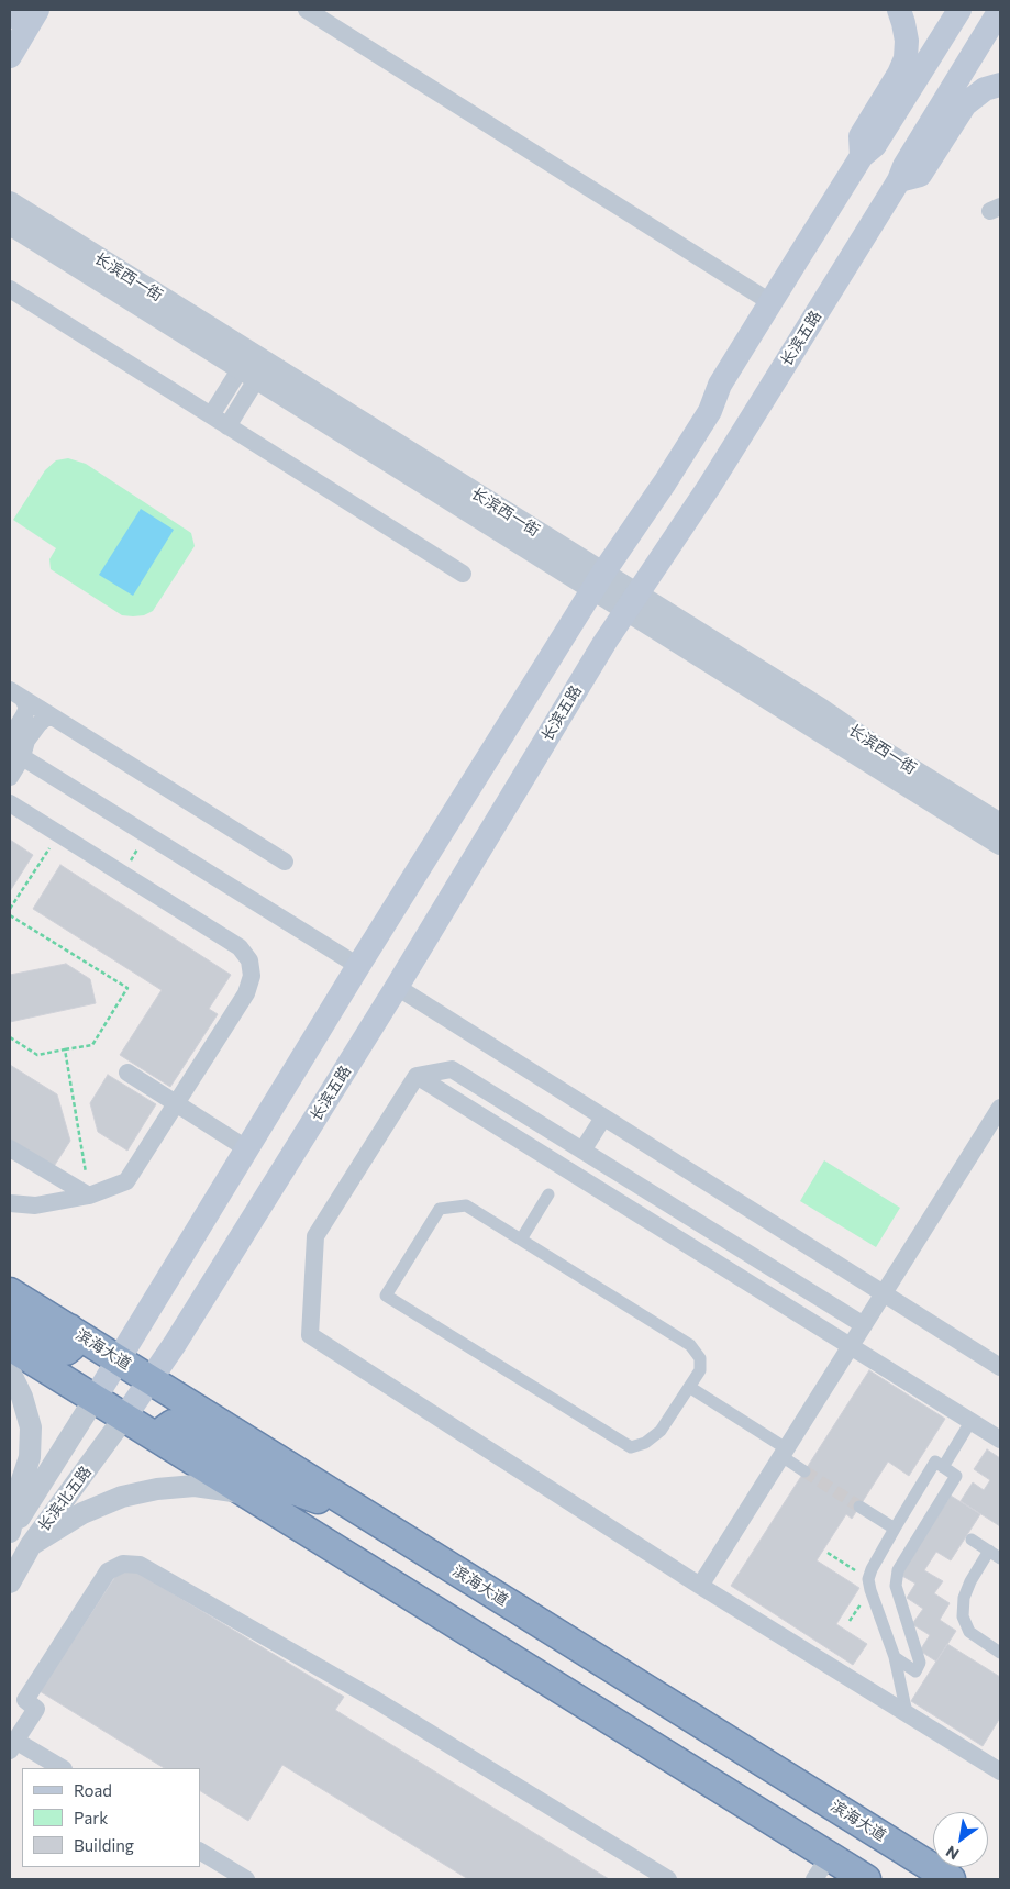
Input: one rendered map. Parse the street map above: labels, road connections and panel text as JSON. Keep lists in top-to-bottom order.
{
  "streets": {
    "highway": ["滨海大道"],
    "main road": ["长滨五路"],
    "street": ["长滨西一街", "长滨北五路"]
  },
  "crossings": [
    ["长滨西一街", "长滨五路"],
    ["长滨五路", "滨海大道"],
    ["长滨五路", "长滨北五路"]
  ],
  "legend": ["Road", "Park", "Building"],
  "north": "bottom left"
}
